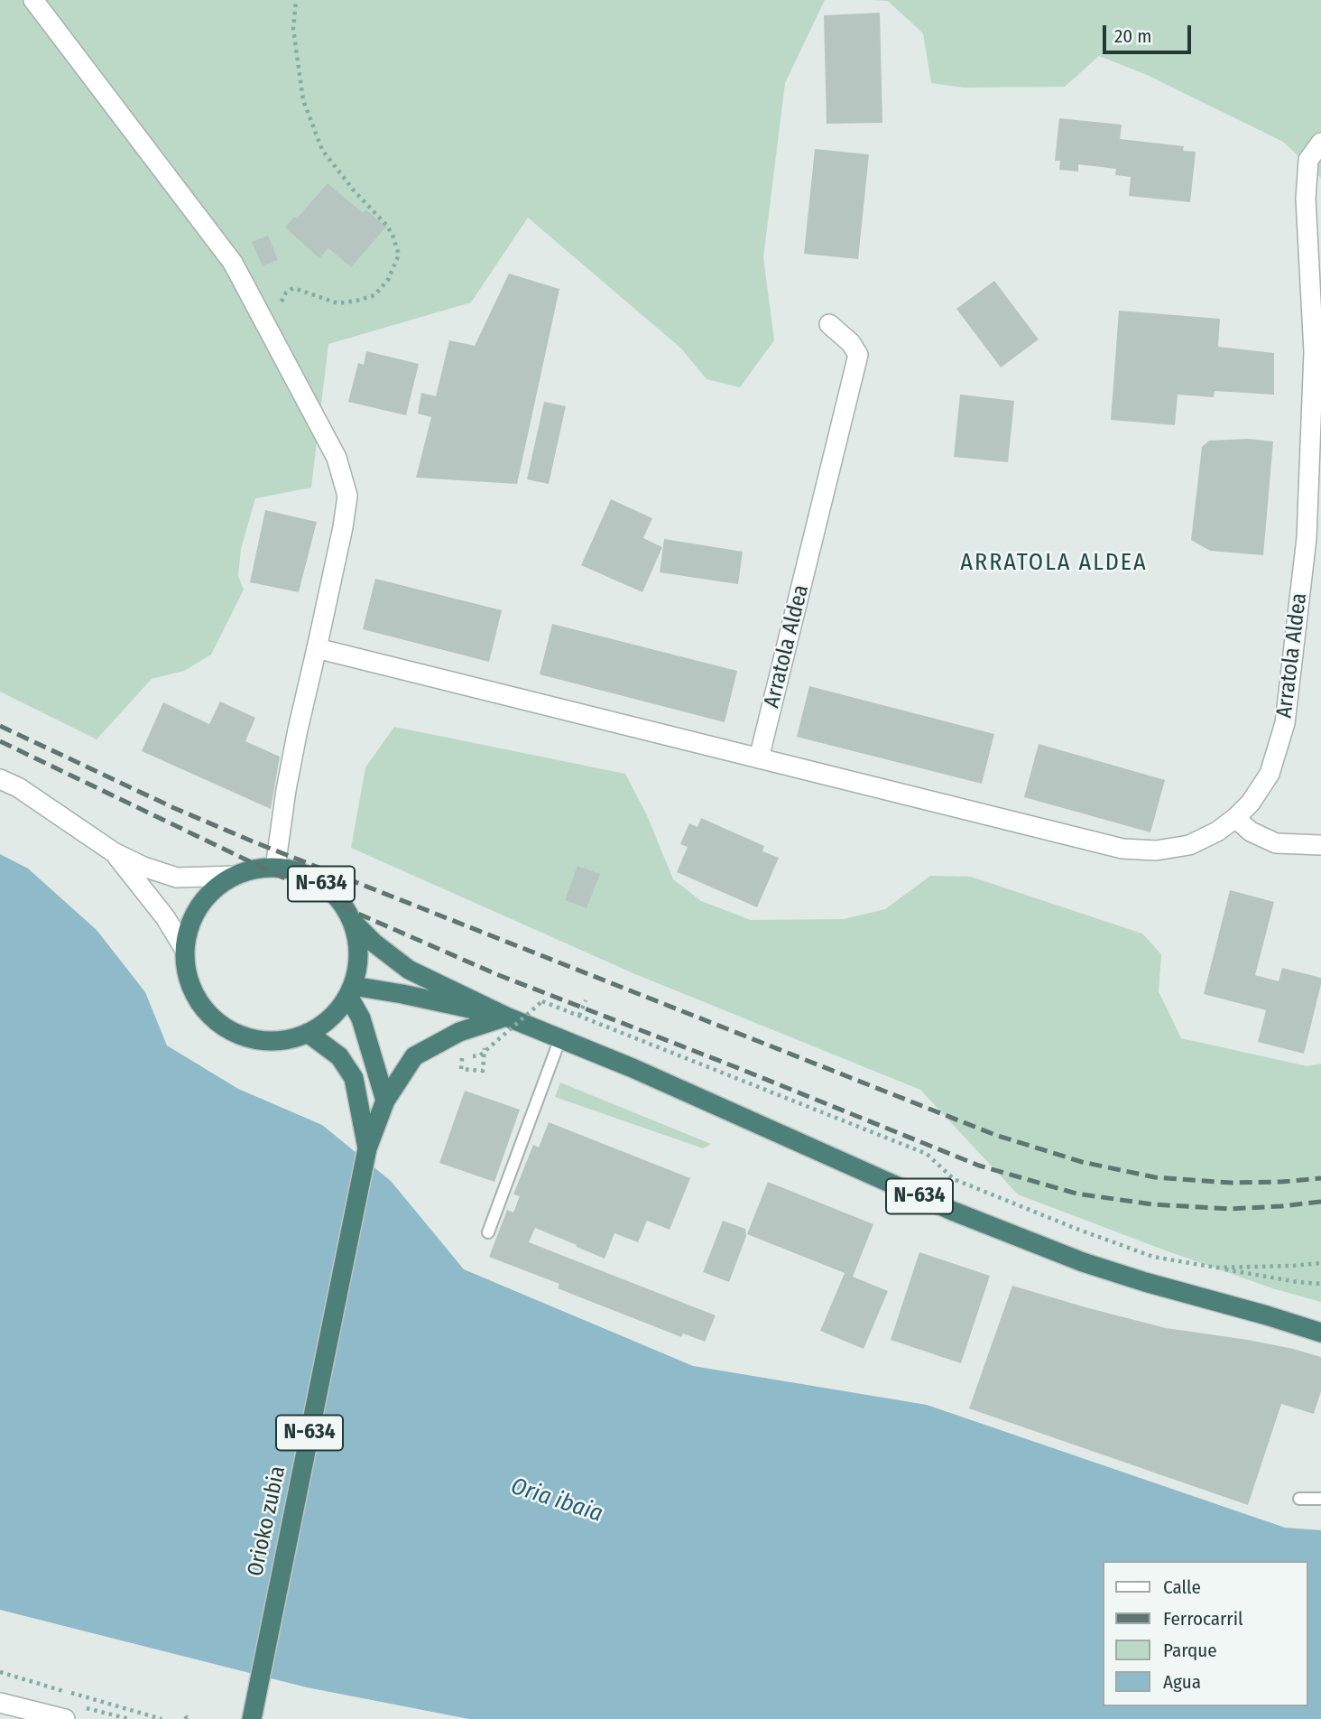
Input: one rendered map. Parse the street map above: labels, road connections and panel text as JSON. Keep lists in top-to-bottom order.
{
  "streets": {
    "highway": ["N-634", "Orioko zubia"],
    "street": ["Arratola Aldea"]
  },
  "crossings": [
    ["N-634", "Orioko zubia"]
  ],
  "districts": ["ARRATOLA ALDEA"],
  "water": ["Oria ibaia"],
  "legend": [
    "Calle",
    "Ferrocarril",
    "Parque",
    "Agua"
  ],
  "scale_bar": "20 m"
}
